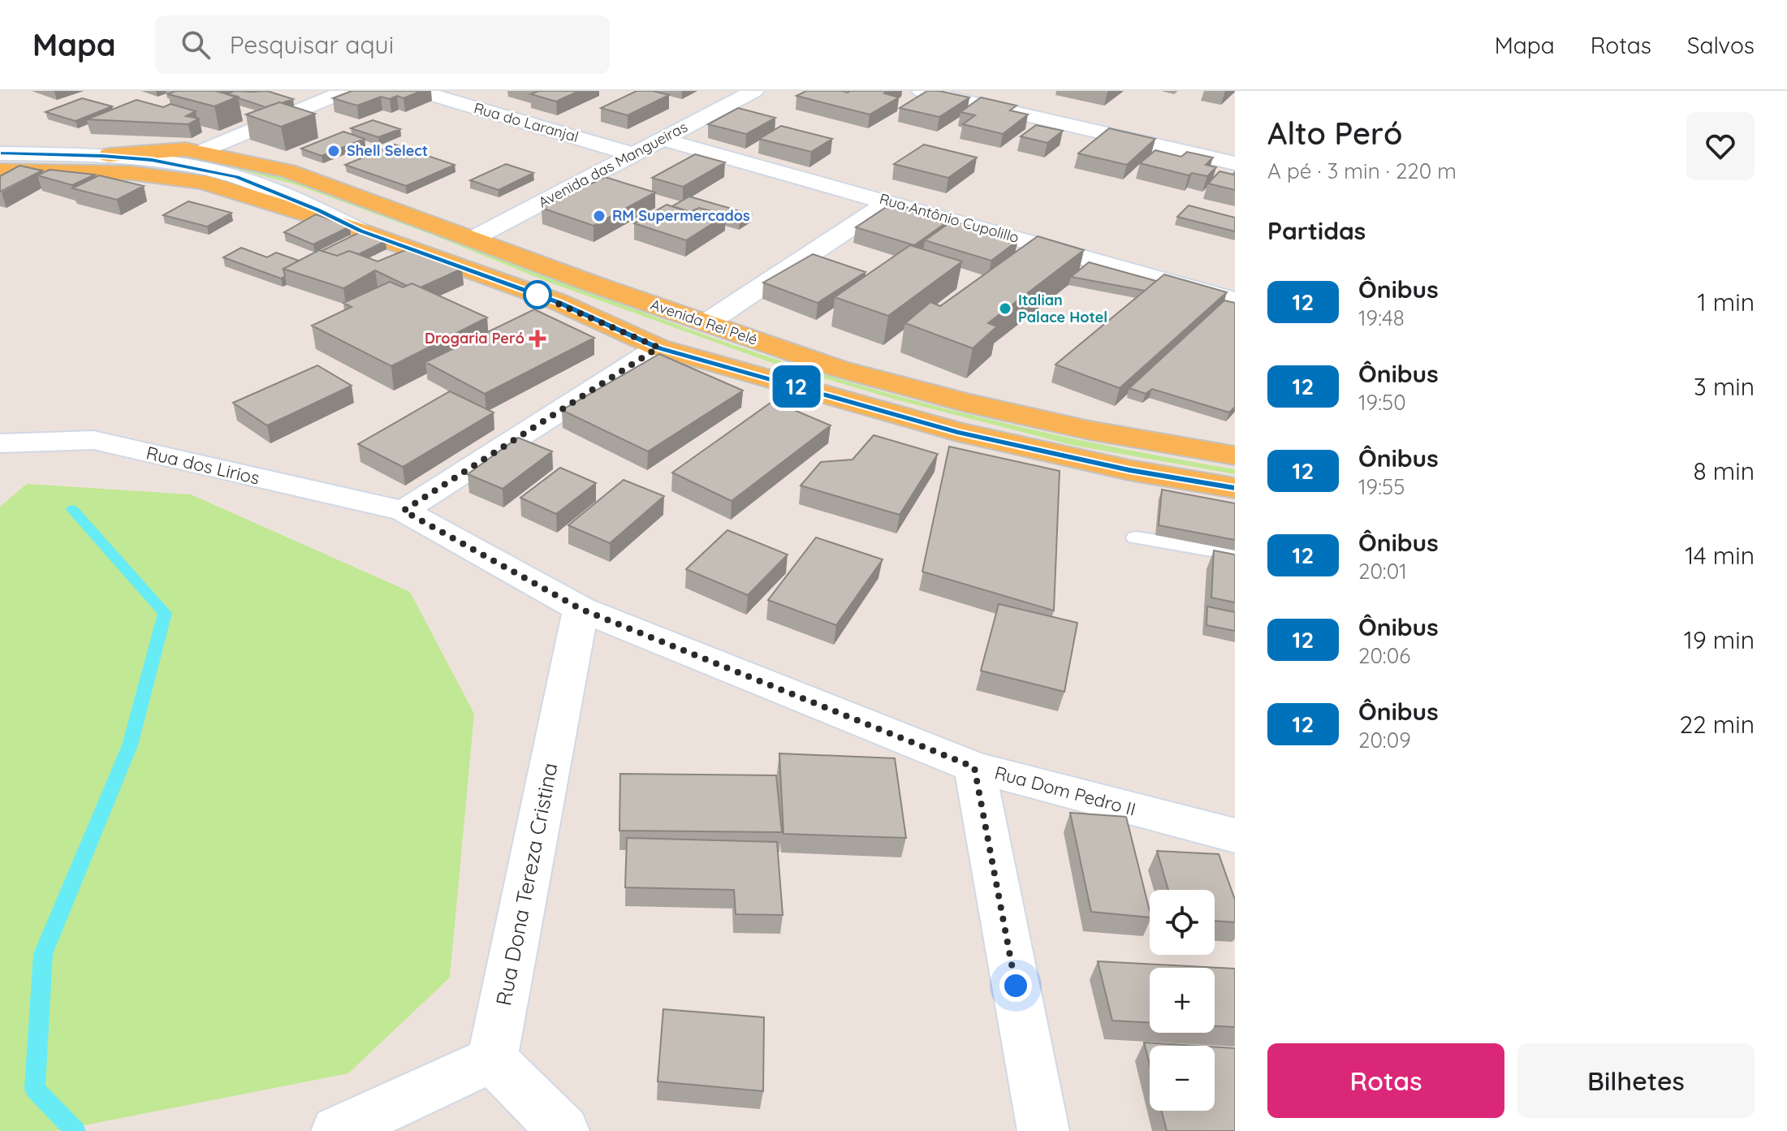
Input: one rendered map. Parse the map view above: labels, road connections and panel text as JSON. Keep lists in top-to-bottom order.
{
  "streets": {
    "main road": ["Avenida Rei Pelé"],
    "street": [
      "Rua do Laranjal",
      "Avenida das Mangueiras",
      "Rua Antônio Cupolillo",
      "Rua dos Lirios",
      "Rua Dom Pedro II",
      "Rua Dona Tereza Cristina"
    ]
  },
  "crossings": [
    ["Rua do Laranjal", "Avenida das Mangueiras"],
    ["Avenida das Mangueiras", "Rua Antônio Cupolillo"],
    ["Avenida das Mangueiras", "Avenida Rei Pelé"],
    ["Rua dos Lirios", "Rua Dom Pedro II"],
    ["Rua Dom Pedro II", "Rua Dona Tereza Cristina"]
  ],
  "places": {
    "other": ["Shell Select", "RM Supermercados", "Italian Palace Hotel"],
    "health": ["Drogaria Peró"]
  },
  "lines": ["bus line 12"],
  "page": {
    "header": "Mapa",
    "search": "Pesquisar aqui",
    "nav": ["Mapa", "Rotas", "Salvos"],
    "on_map": "12",
    "heading": [
      ["Alto Peró", "A pé · 3 min · 220 m"],
      "Partidas"
    ],
    "list": [
      {
        "mark": "12",
        "name": "Ônibus",
        "note": "19:48",
        "value": "1 min"
      },
      {
        "mark": "12",
        "name": "Ônibus",
        "note": "19:50",
        "value": "3 min"
      },
      {
        "mark": "12",
        "name": "Ônibus",
        "note": "19:55",
        "value": "8 min"
      },
      {
        "mark": "12",
        "name": "Ônibus",
        "note": "20:01",
        "value": "14 min"
      },
      {
        "mark": "12",
        "name": "Ônibus",
        "note": "20:06",
        "value": "19 min"
      },
      {
        "mark": "12",
        "name": "Ônibus",
        "note": "20:09",
        "value": "22 min"
      }
    ],
    "map_buttons": ["+", "−"],
    "buttons": ["Rotas", "Bilhetes"]
  }
}
